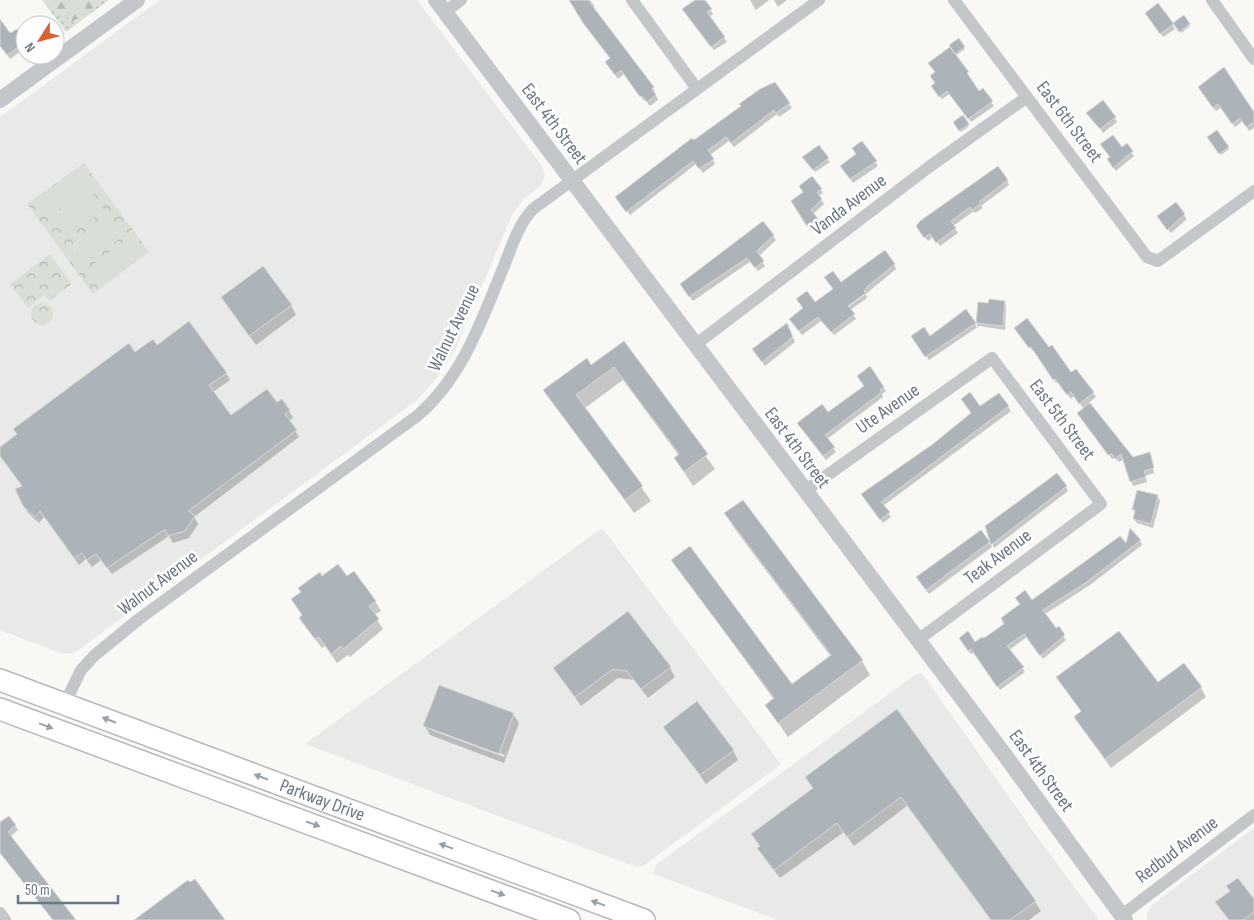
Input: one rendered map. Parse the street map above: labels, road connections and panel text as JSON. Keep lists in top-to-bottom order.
{
  "streets": {
    "highway": ["Parkway Drive"],
    "street": [
      "East 6th Street",
      "East 4th Street",
      "Vanda Avenue",
      "Walnut Avenue",
      "Ute Avenue",
      "East 5th Street",
      "Teak Avenue",
      "Redbud Avenue"
    ]
  },
  "crossings": [
    ["East 6th Street", "Vanda Avenue"],
    ["East 4th Street", "Vanda Avenue"],
    ["East 4th Street", "Walnut Avenue"],
    ["East 4th Street", "Ute Avenue"],
    ["East 4th Street", "Teak Avenue"],
    ["East 4th Street", "Redbud Avenue"],
    ["Walnut Avenue", "Parkway Drive"],
    ["Ute Avenue", "East 5th Street"],
    ["East 5th Street", "Teak Avenue"]
  ],
  "scale_bar": "50 m",
  "north": "bottom left"
}
